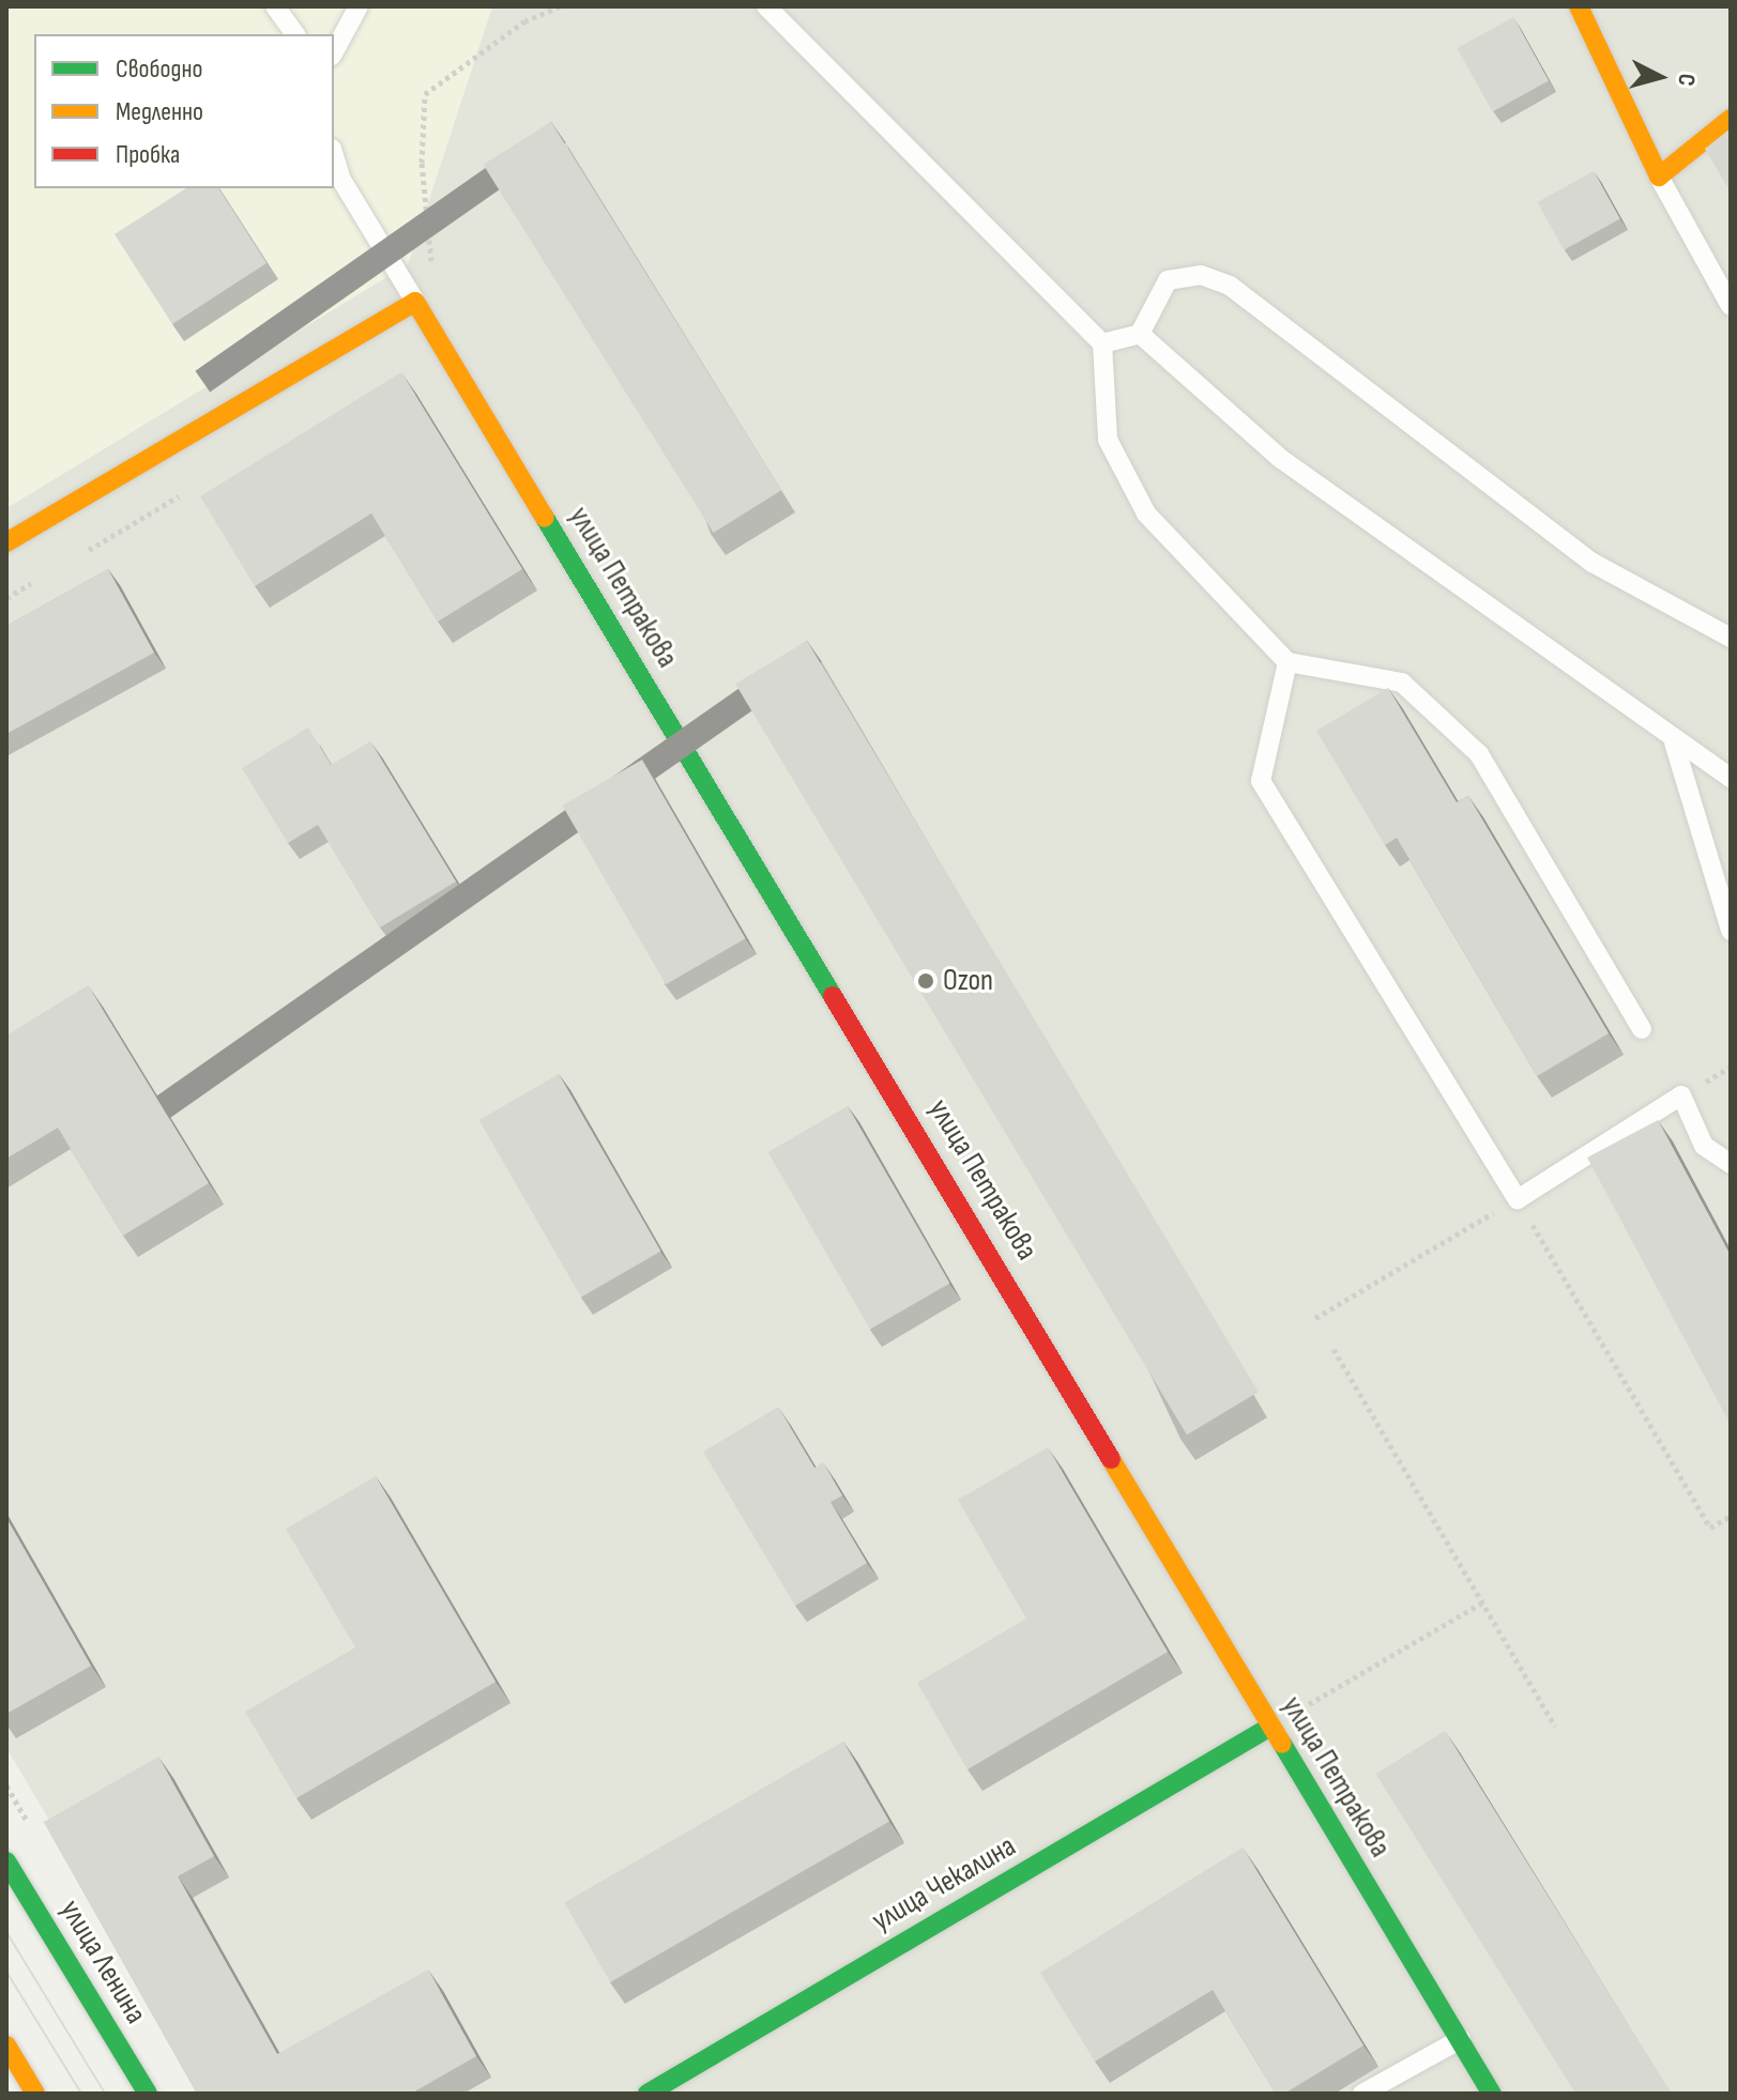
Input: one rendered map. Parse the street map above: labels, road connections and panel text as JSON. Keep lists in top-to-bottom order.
{
  "streets": {
    "street": ["улица Петракова", "улица Чекалина", "улица Ленина"]
  },
  "crossings": [
    ["улица Петракова", "улица Чекалина"]
  ],
  "places": ["Ozon"],
  "legend": ["Свободно", "Медленно", "Пробка"],
  "north": "right"
}
